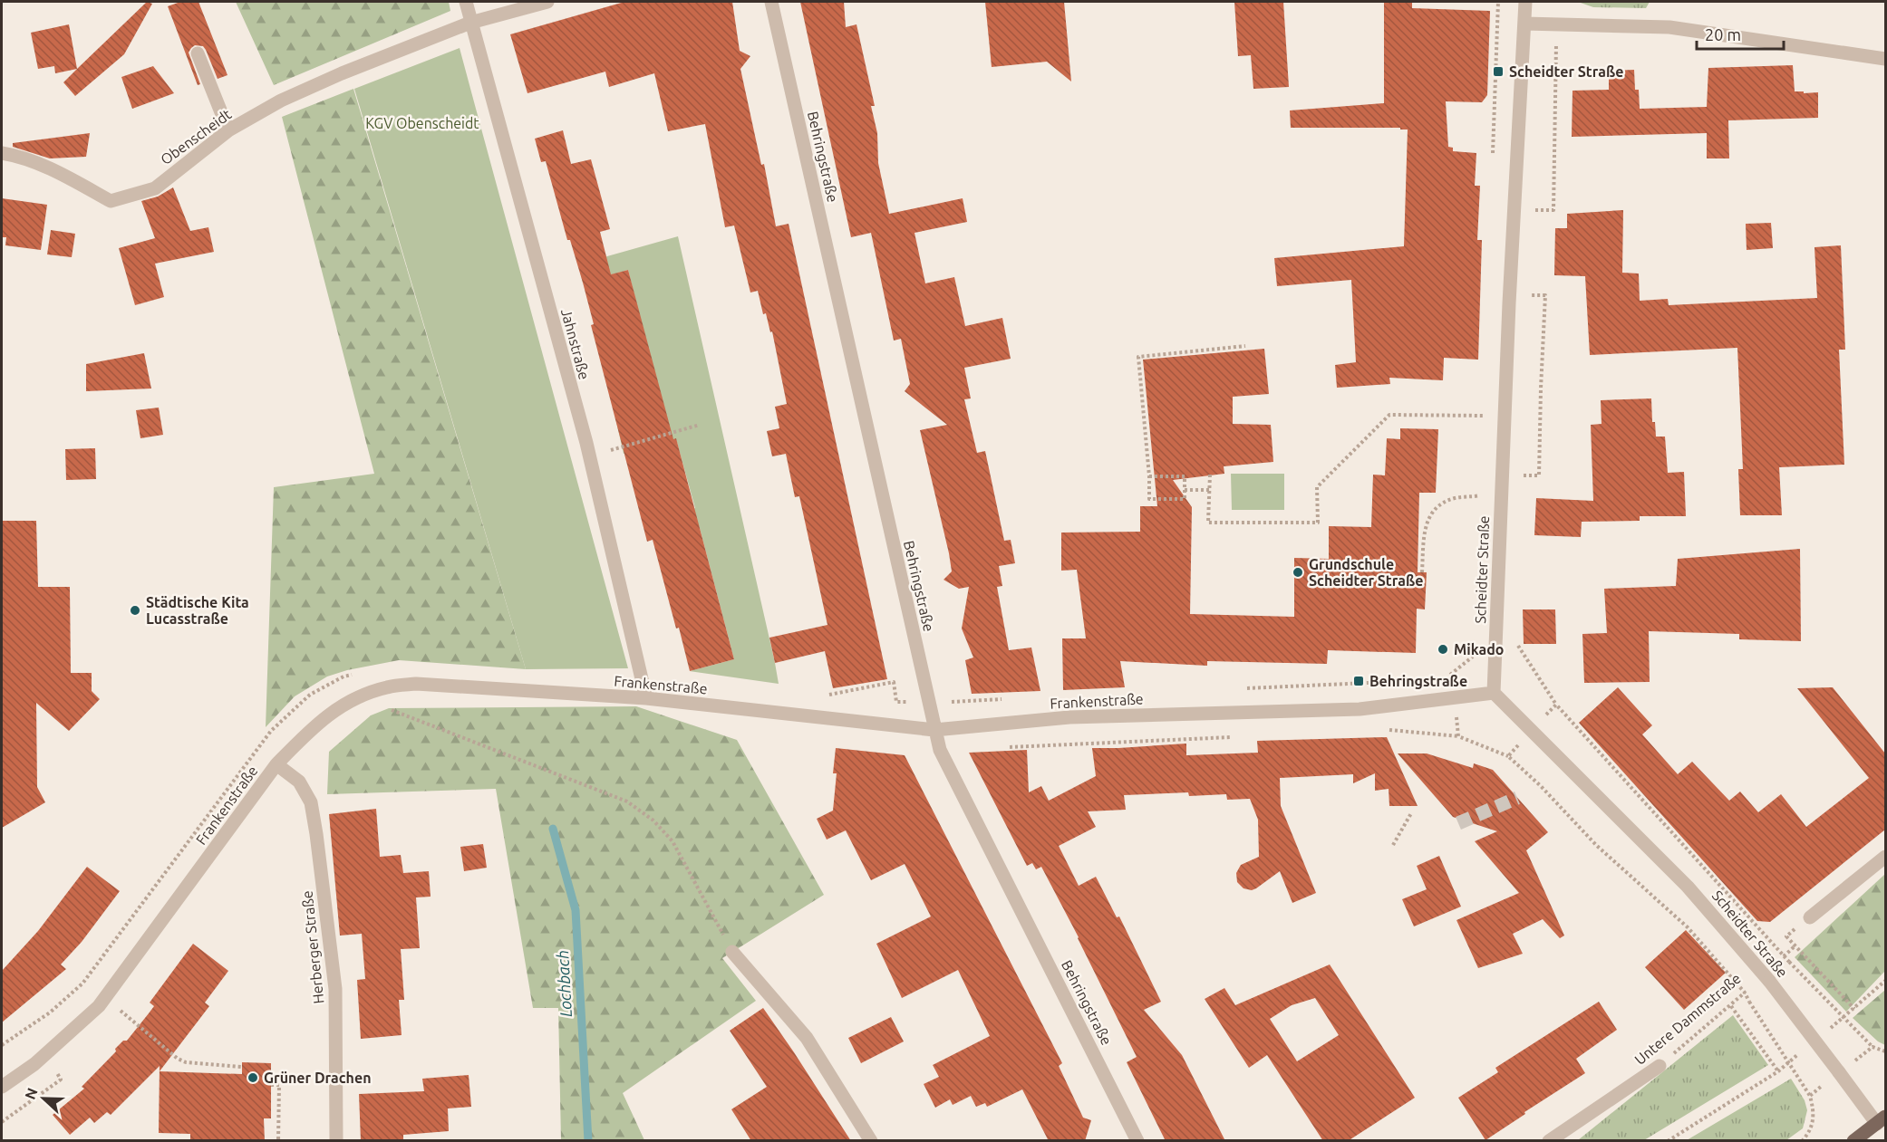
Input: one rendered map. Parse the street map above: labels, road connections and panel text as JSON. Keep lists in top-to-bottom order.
{
  "streets": {
    "street": [
      "Obenscheidt",
      "Behringstraße",
      "Jahnstraße",
      "Scheidter Straße",
      "Frankenstraße",
      "Herberger Straße",
      "Untere Dammstraße"
    ]
  },
  "crossings": [
    ["Obenscheidt", "Jahnstraße"],
    ["Behringstraße", "Frankenstraße"],
    ["Jahnstraße", "Frankenstraße"],
    ["Scheidter Straße", "Frankenstraße"],
    ["Scheidter Straße", "Untere Dammstraße"],
    ["Frankenstraße", "Herberger Straße"]
  ],
  "water": ["Lochbach"],
  "parks": ["KGV Obenscheidt"],
  "places": {
    "transit": ["Scheidter Straße", "Behringstraße"],
    "other": [
      "Grundschule Scheidter Straße",
      "Städtische Kita Lucasstraße",
      "Mikado",
      "Grüner Drachen"
    ]
  },
  "scale_bar": "20 m",
  "north": "left"
}
